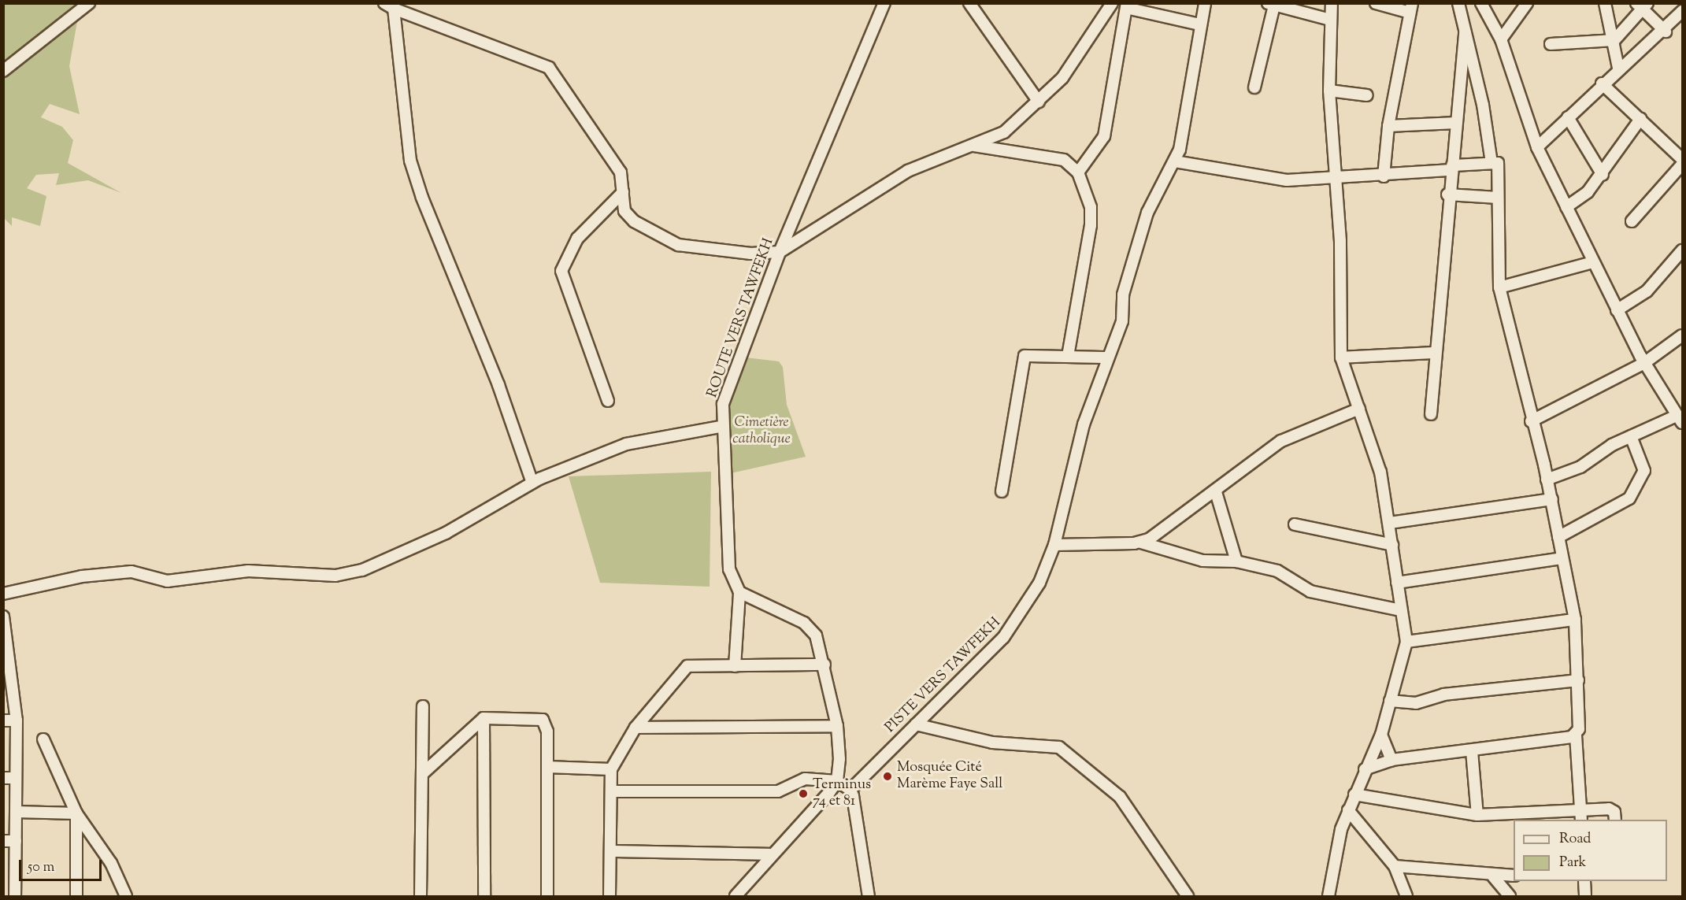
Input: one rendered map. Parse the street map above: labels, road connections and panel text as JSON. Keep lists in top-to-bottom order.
{
  "streets": {
    "street": ["ROUTE VERS TAWFEKH", "PISTE VERS TAWFEKH"]
  },
  "parks": ["Cimetière catholique"],
  "places": ["Mosquée Cité Marème Faye Sall", "Terminus 74 et 81"],
  "legend": ["Road", "Park"],
  "scale_bar": "50 m"
}
